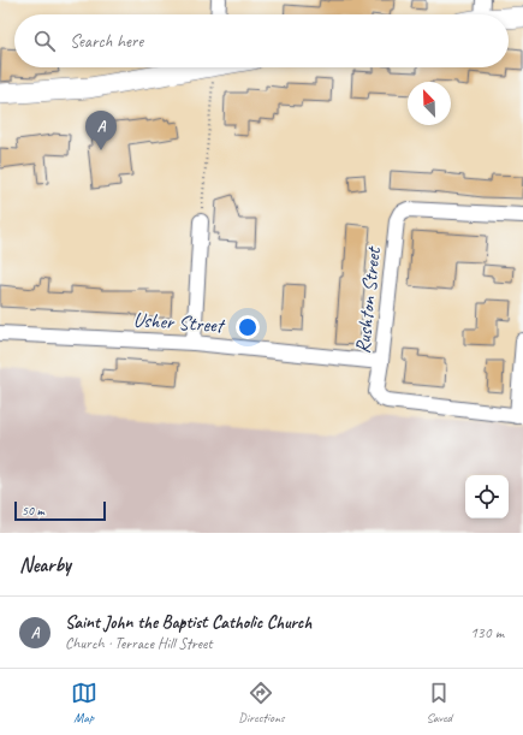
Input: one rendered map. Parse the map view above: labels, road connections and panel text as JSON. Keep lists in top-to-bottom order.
{
  "streets": {
    "street": ["Rushton Street", "Usher Street"]
  },
  "crossings": [
    ["Rushton Street", "Usher Street"]
  ],
  "scale_bar": "50 m",
  "north": "top left",
  "page": {
    "search": "Search here",
    "pins": "A",
    "scale": "50 m",
    "heading": "Nearby",
    "list": [
      {
        "mark": "A",
        "name": "Saint John the Baptist Catholic Church",
        "note": "Church · Terrace Hill Street",
        "value": "130 m"
      }
    ],
    "nav": ["Map", "Directions", "Saved"]
  }
}
